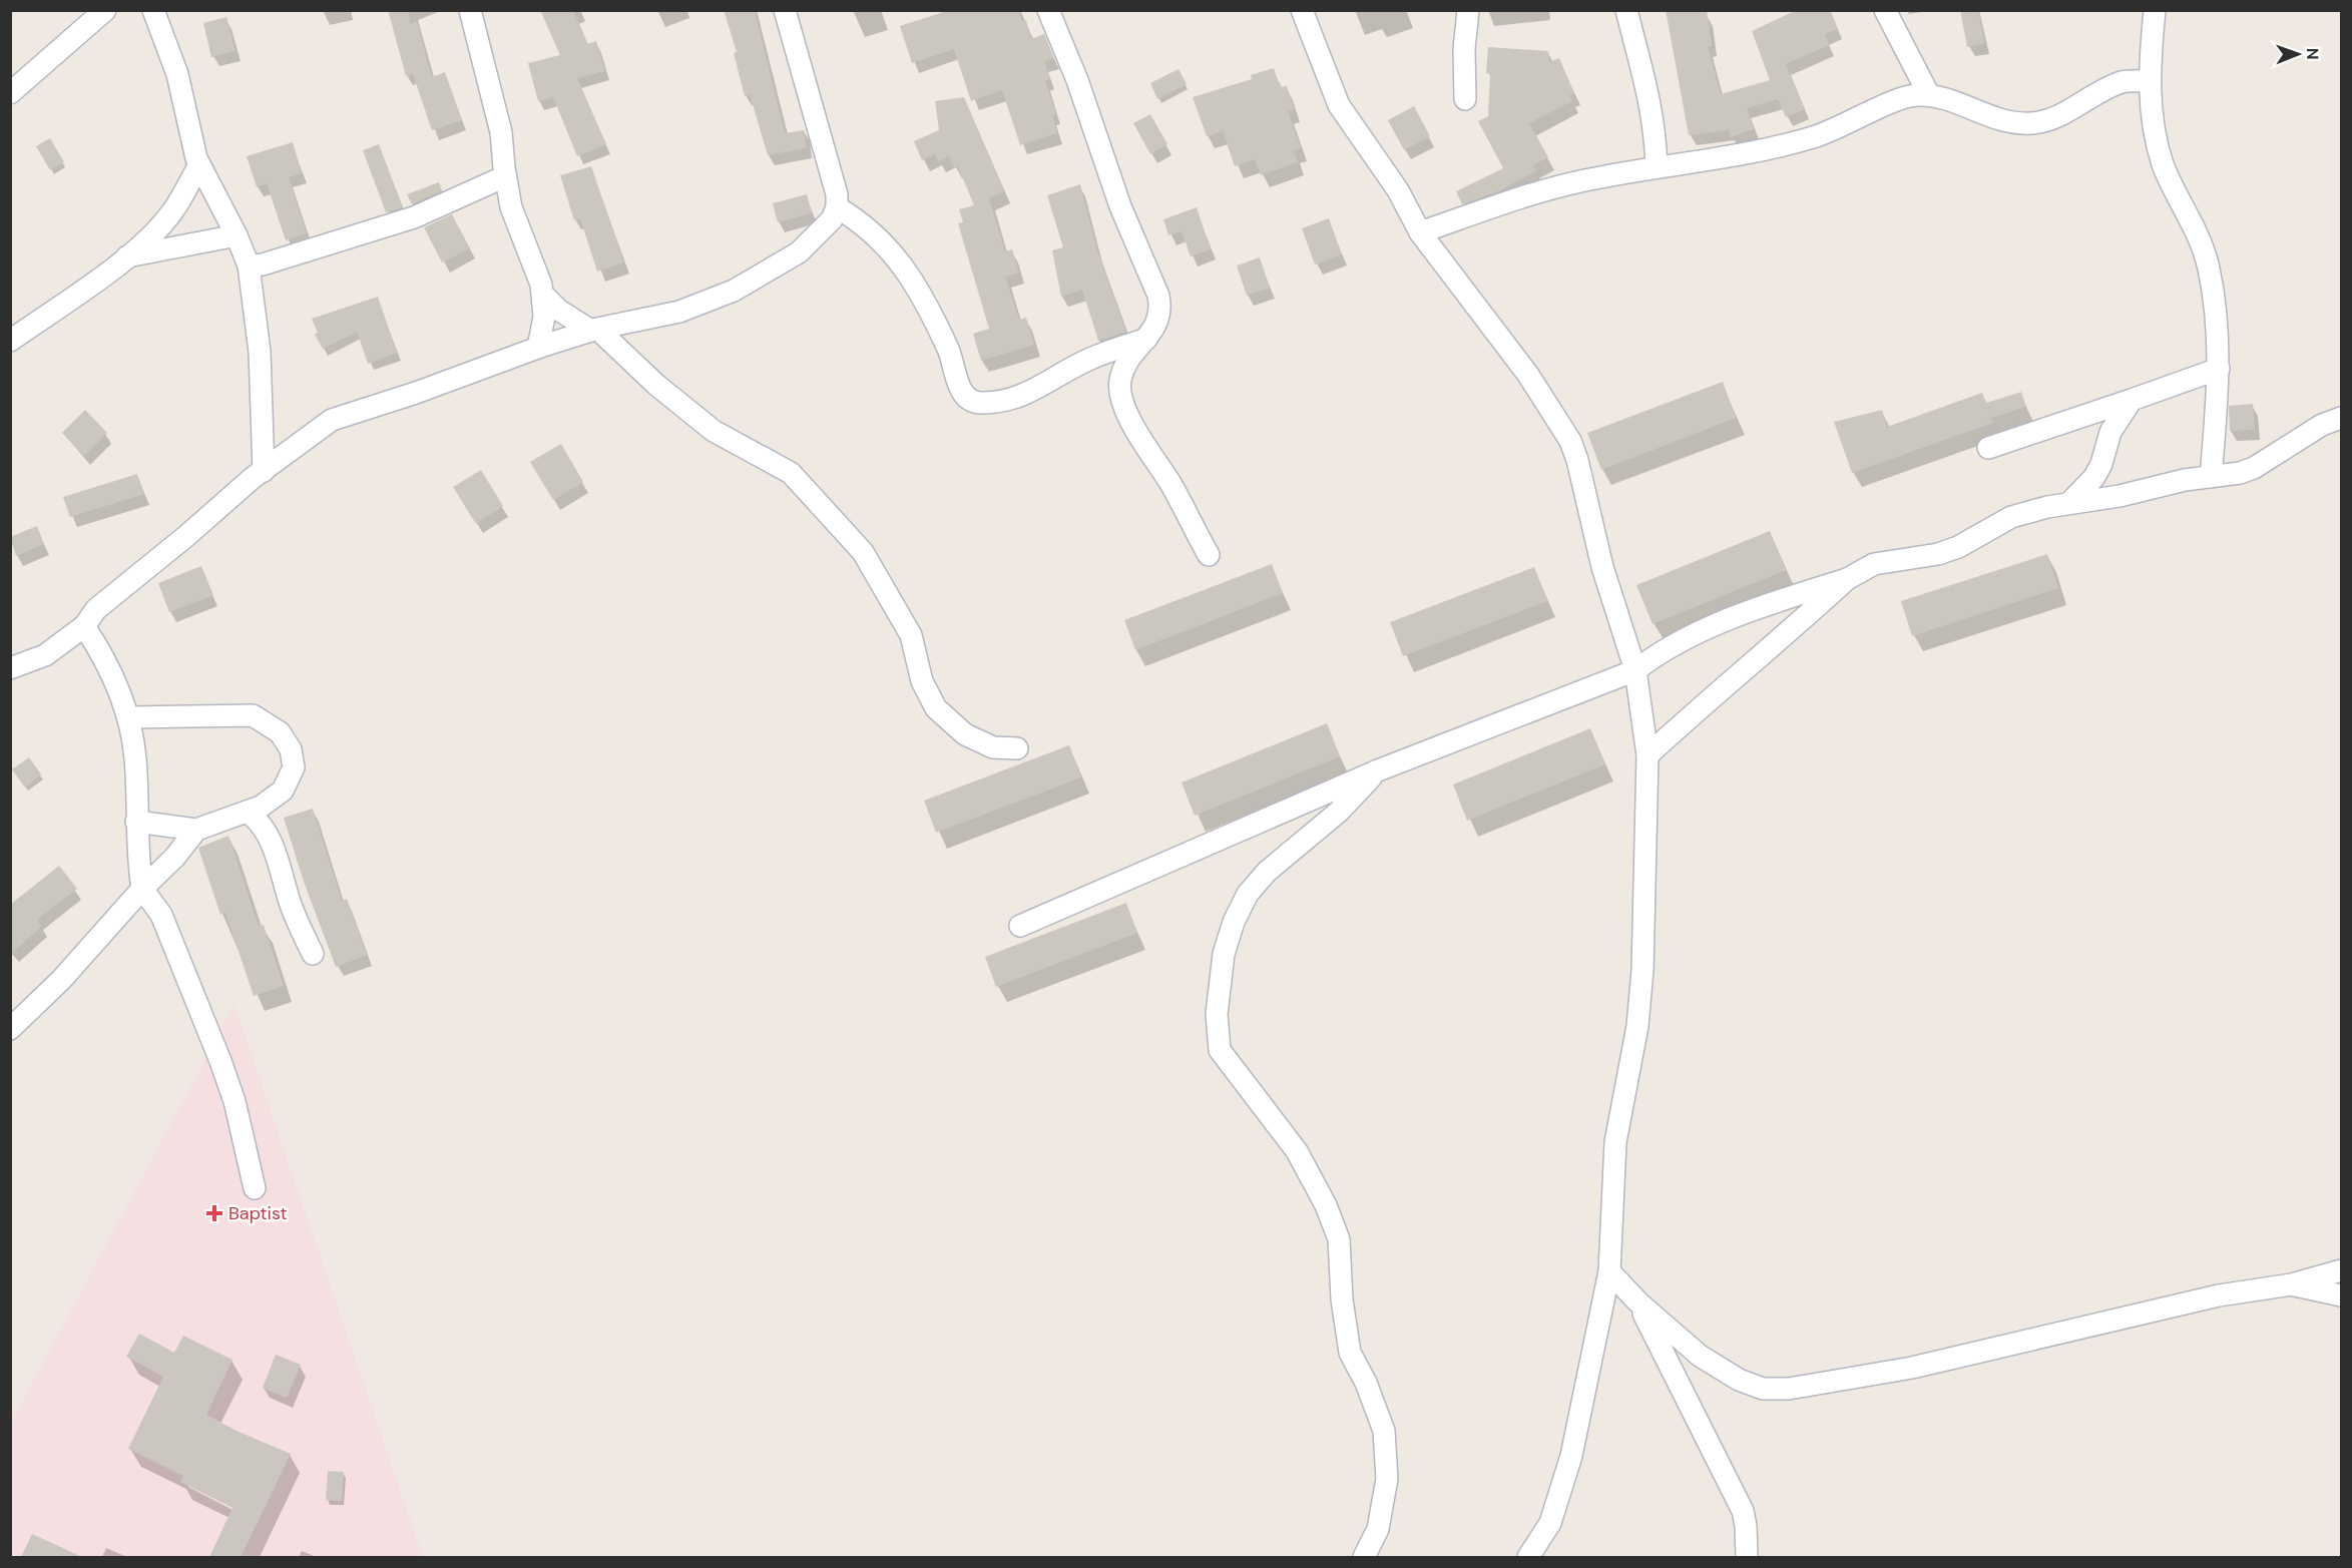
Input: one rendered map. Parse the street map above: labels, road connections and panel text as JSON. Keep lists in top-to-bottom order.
{
  "places": {
    "health": ["Baptist"]
  },
  "north": "right"
}
